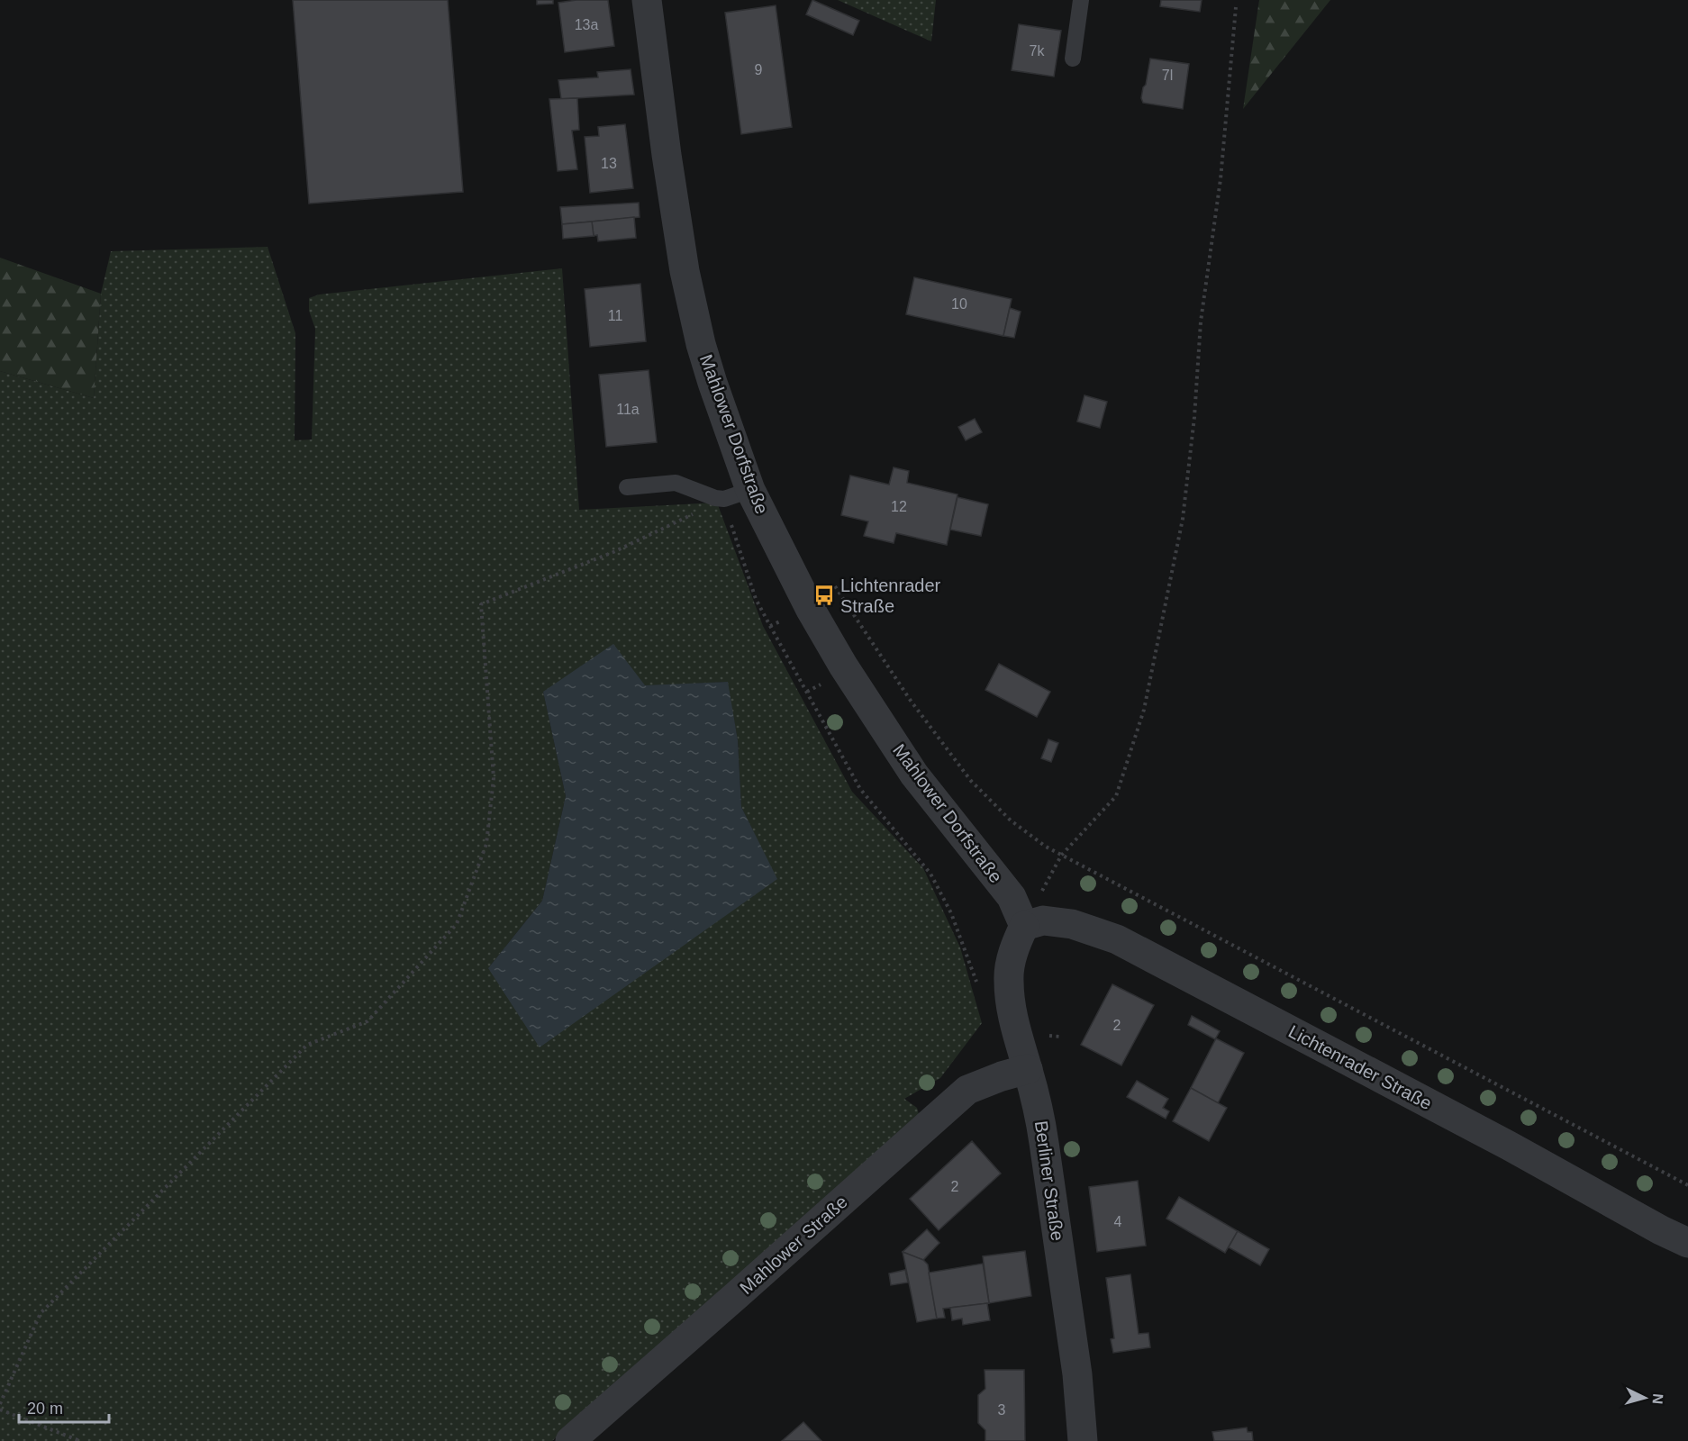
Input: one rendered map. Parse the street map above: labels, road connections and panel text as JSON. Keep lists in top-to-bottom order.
{
  "streets": {
    "street": [
      "Mahlower Dorfstraße",
      "Lichtenrader Straße",
      "Berliner Straße",
      "Mahlower Straße"
    ]
  },
  "crossings": [
    ["Mahlower Dorfstraße", "Lichtenrader Straße"],
    ["Mahlower Dorfstraße", "Berliner Straße"],
    ["Lichtenrader Straße", "Berliner Straße"],
    ["Berliner Straße", "Mahlower Straße"]
  ],
  "places": {
    "bus stop": ["Lichtenrader Straße"]
  },
  "house_numbers": [
    "13a",
    "7k",
    "9",
    "7l",
    "13",
    "10",
    "11",
    "11a",
    "12",
    "2",
    "2",
    "4",
    "3"
  ],
  "scale_bar": "20 m",
  "north": "right"
}
